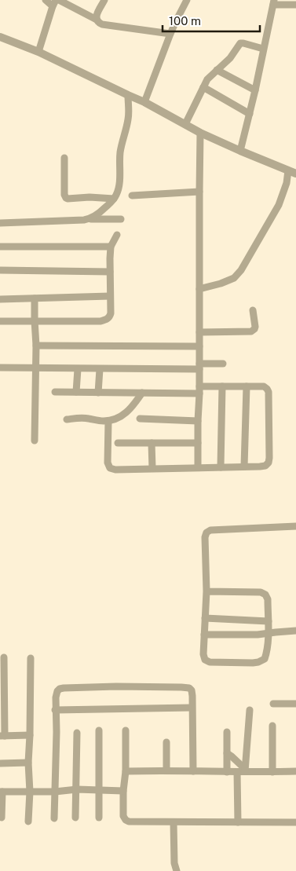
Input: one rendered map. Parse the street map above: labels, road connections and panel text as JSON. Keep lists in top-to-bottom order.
{
  "scale_bar": "100 m"
}
